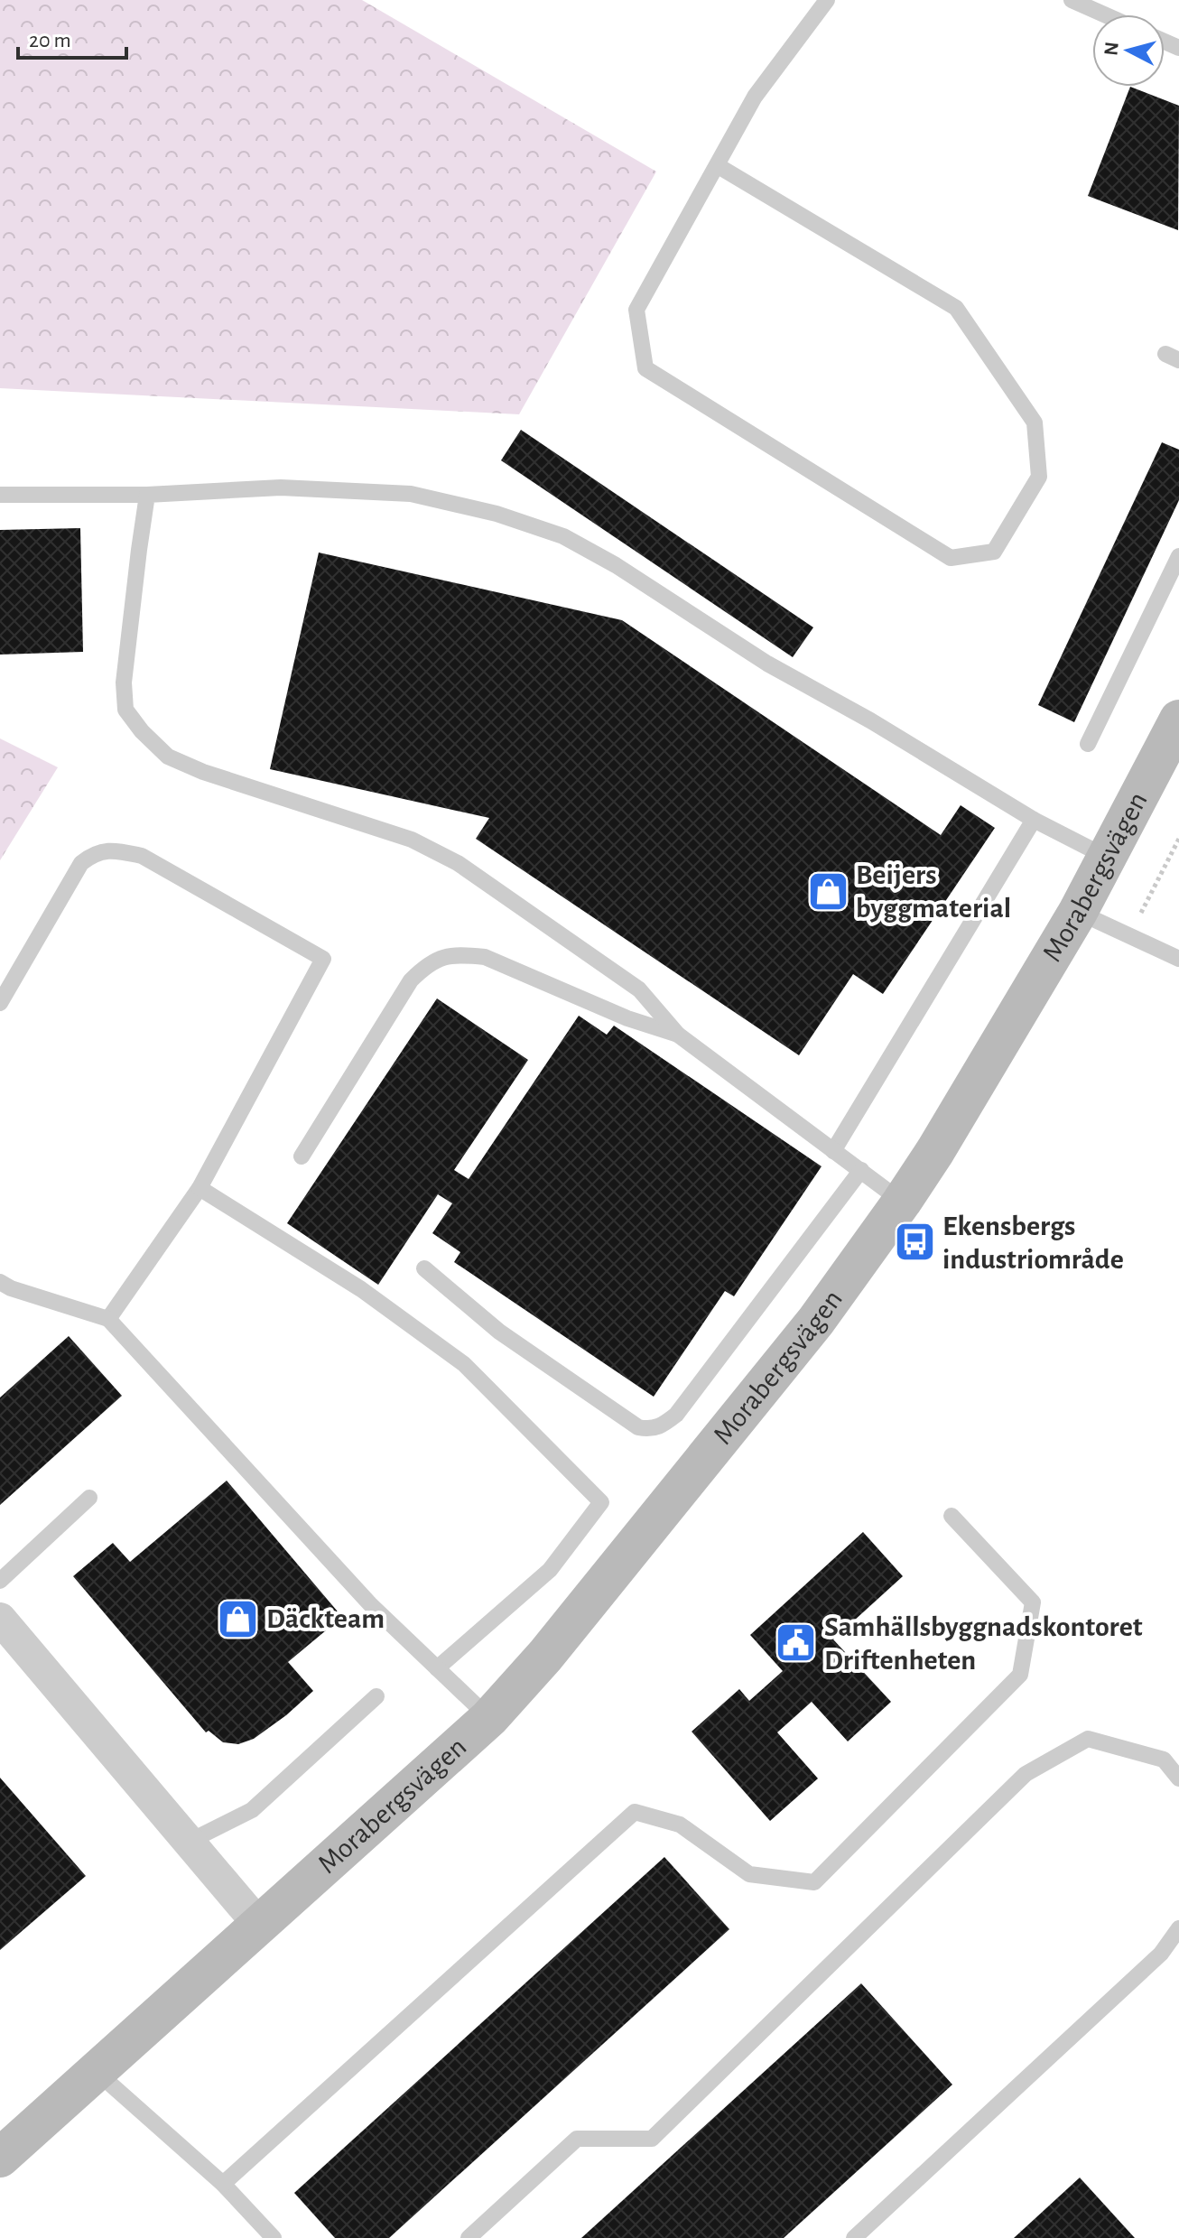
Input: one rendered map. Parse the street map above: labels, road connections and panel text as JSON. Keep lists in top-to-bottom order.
{
  "streets": {
    "street": ["Morabergsvägen"]
  },
  "places": {
    "shop": ["Beijers byggmaterial", "Däckteam"],
    "bus stop": ["Ekensbergs industriområde"],
    "public building": ["Samhällsbyggnadskontoret Driftenheten"]
  },
  "scale_bar": "20 m",
  "north": "left"
}
